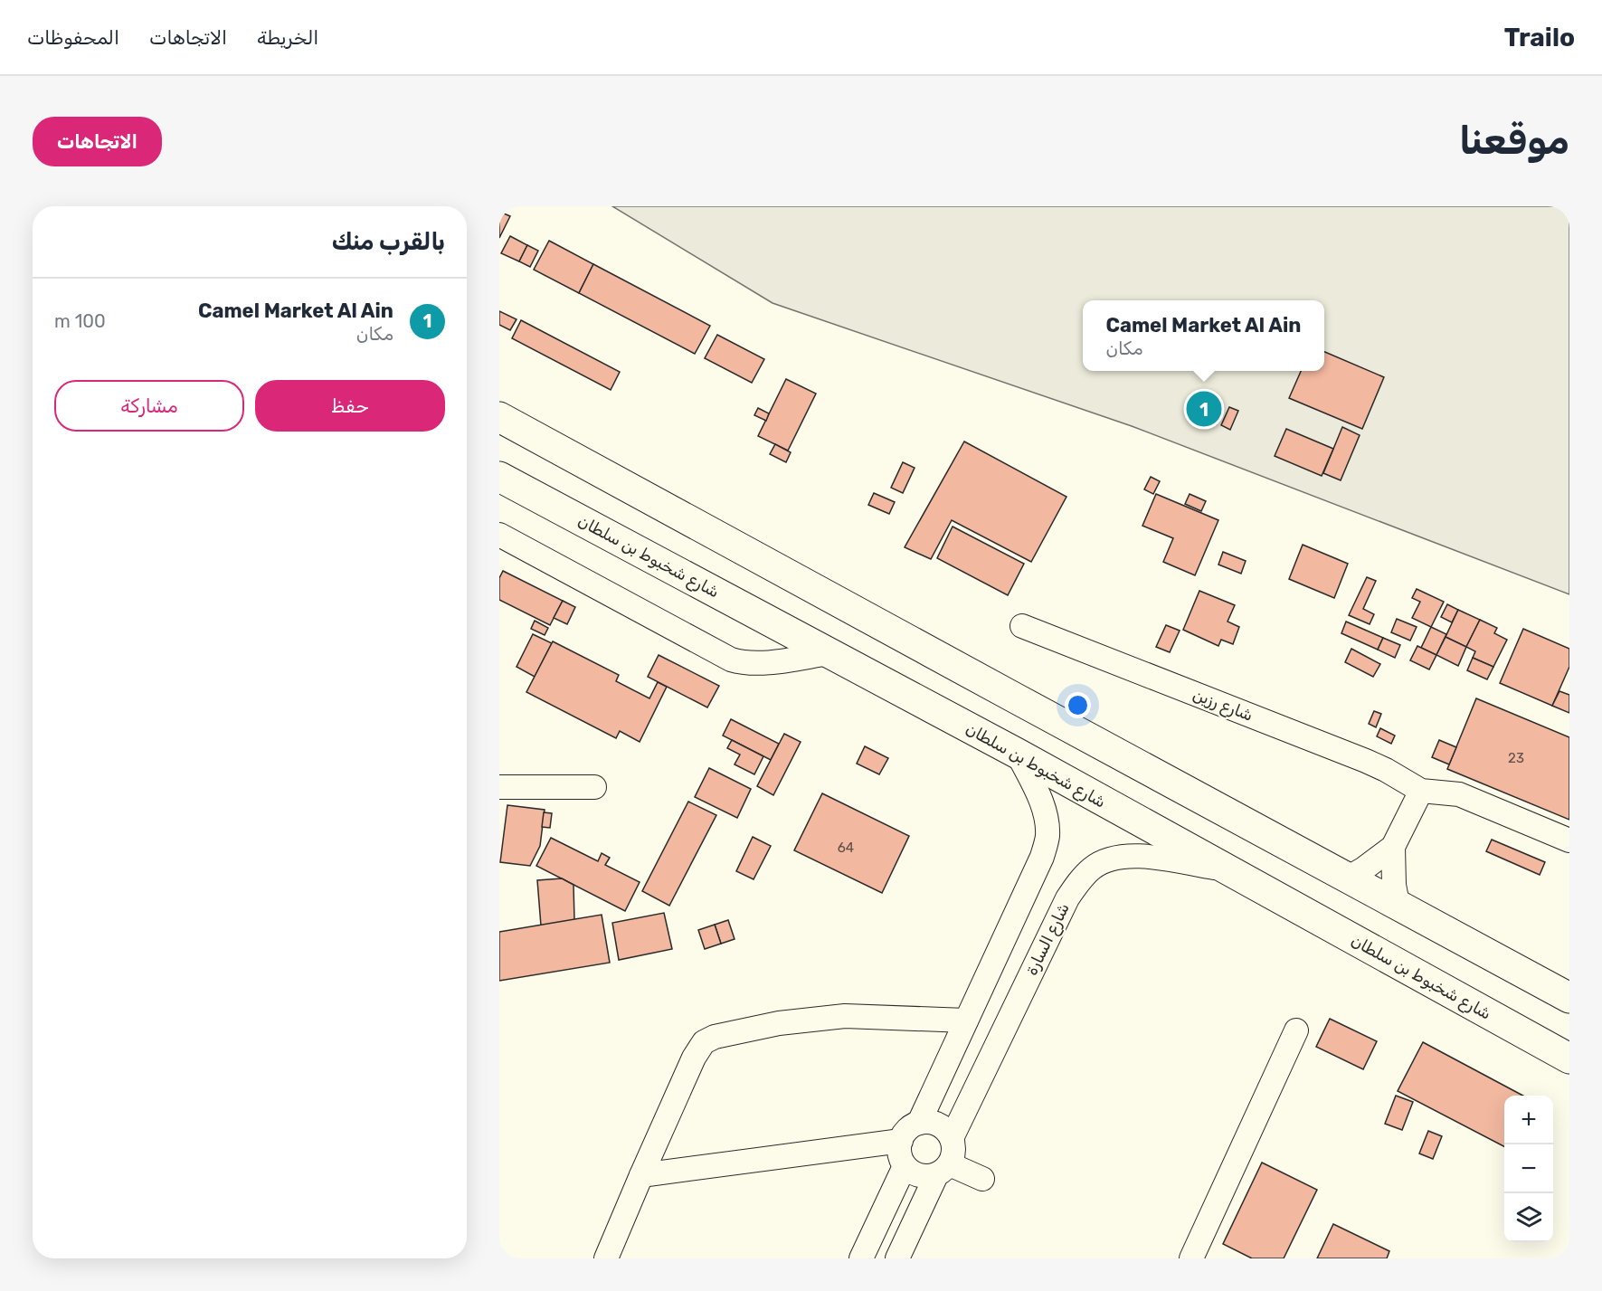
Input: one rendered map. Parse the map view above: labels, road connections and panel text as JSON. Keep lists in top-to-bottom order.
{
  "streets": {
    "main road": ["شارع شخبوط بن سلطان"],
    "lane": ["شارع رزين", "شارع السارة"]
  },
  "crossings": [
    ["شارع شخبوط بن سلطان", "شارع السارة"]
  ],
  "house_numbers": ["23", "64"],
  "page": {
    "header": "Trailo",
    "nav": ["الخريطة", "الاتجاهات", "المحفوظات"],
    "buttons": [
      "الاتجاهات",
      ["حفظ", "مشاركة"]
    ],
    "title": "موقعنا",
    "heading": "بالقرب منك",
    "list": [
      {
        "mark": "1",
        "name": "Camel Market Al Ain",
        "note": "مكان",
        "value": "100 m"
      }
    ],
    "popup": ["Camel Market Al Ain", "مكان"],
    "pins": "1",
    "map_buttons": ["+", "−"]
  }
}
